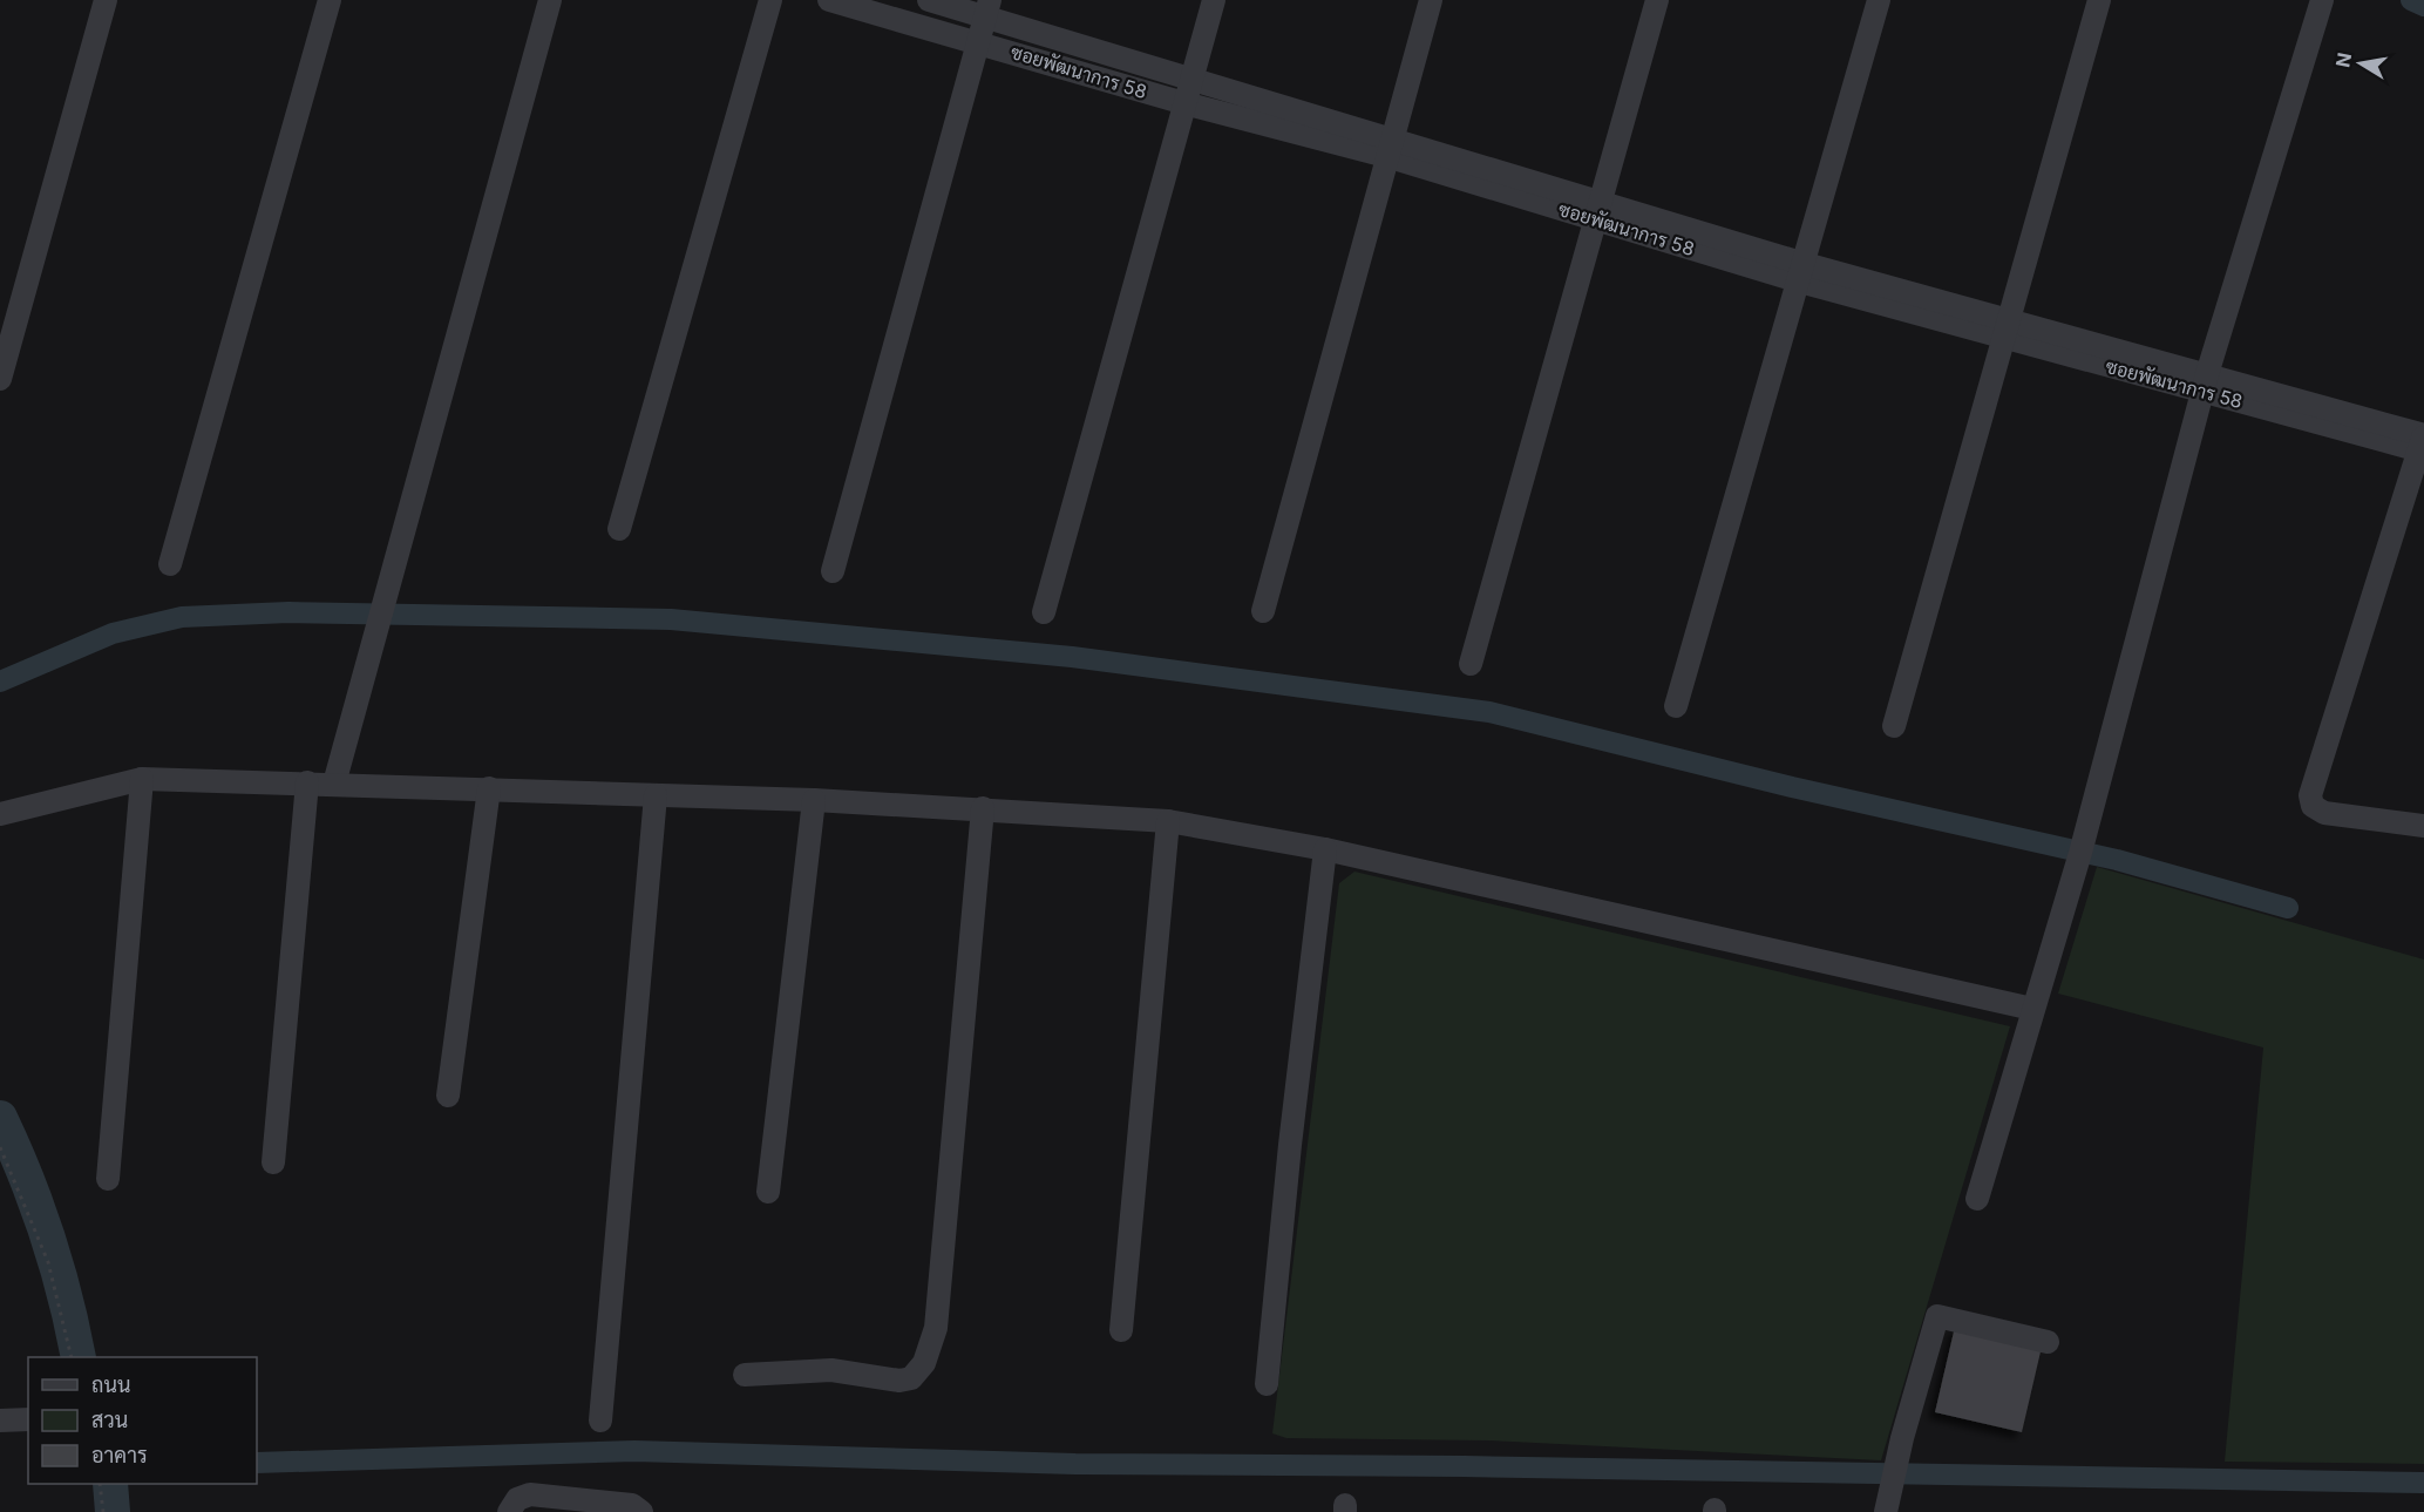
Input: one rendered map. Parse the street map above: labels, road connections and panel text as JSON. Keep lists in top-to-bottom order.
{
  "streets": {
    "street": ["ซอยพัฒนาการ 58"]
  },
  "legend": ["ถนน", "สวน", "อาคาร"],
  "north": "left"
}
